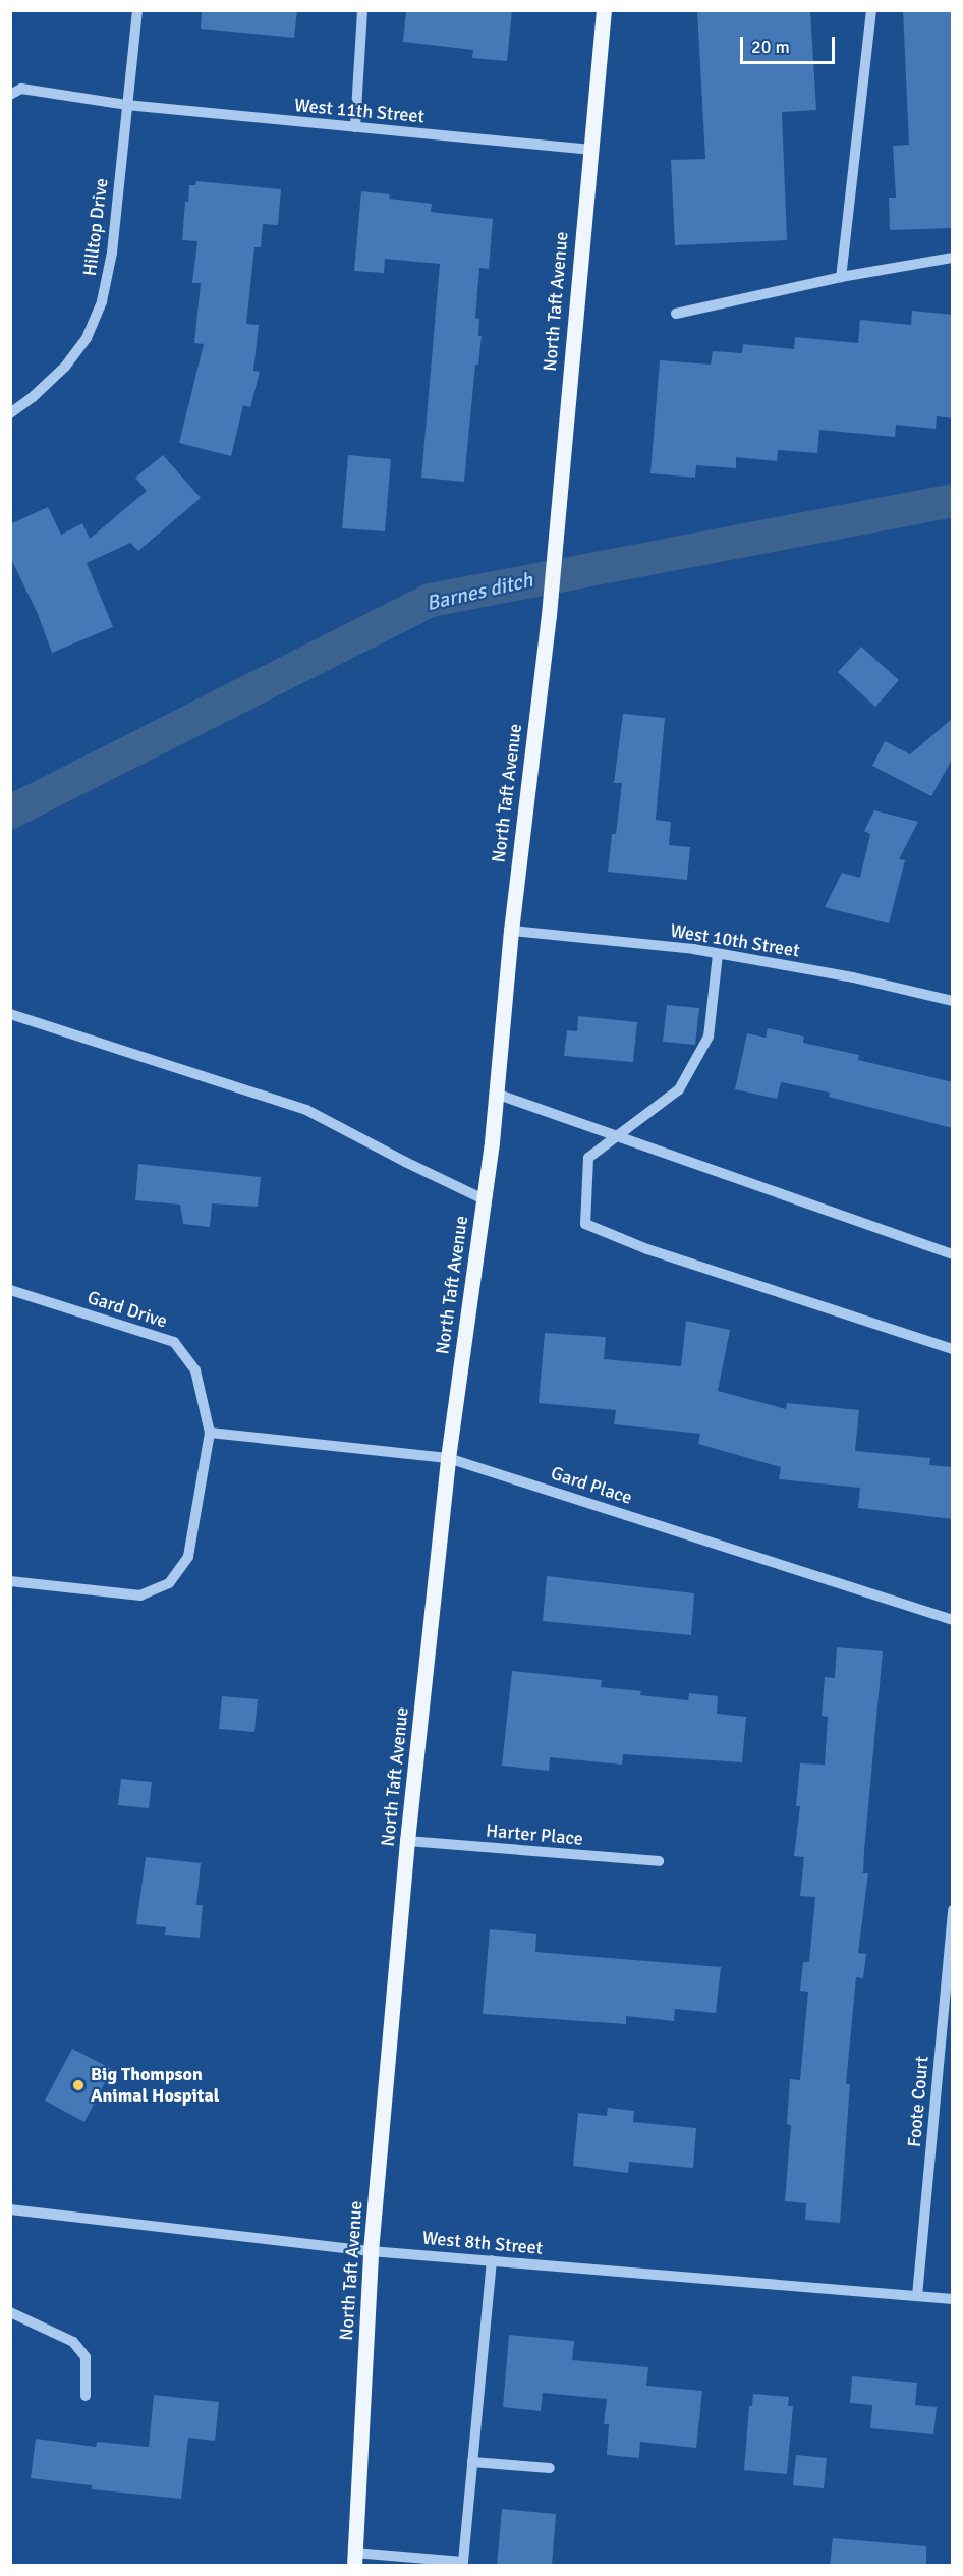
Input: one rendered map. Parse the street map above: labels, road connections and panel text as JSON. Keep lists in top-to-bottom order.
{
  "streets": {
    "main road": ["North Taft Avenue"],
    "street": [
      "West 11th Street",
      "Hilltop Drive",
      "West 10th Street",
      "Gard Drive",
      "Gard Place",
      "Harter Place",
      "Foote Court",
      "West 8th Street"
    ]
  },
  "crossings": [
    ["West 11th Street", "Hilltop Drive"],
    ["West 11th Street", "North Taft Avenue"],
    ["North Taft Avenue", "West 10th Street"],
    ["North Taft Avenue", "Gard Place"],
    ["North Taft Avenue", "Harter Place"],
    ["North Taft Avenue", "West 8th Street"],
    ["Gard Drive", "Gard Place"],
    ["Foote Court", "West 8th Street"]
  ],
  "water": ["Barnes ditch"],
  "places": ["Big Thompson Animal Hospital"],
  "scale_bar": "20 m"
}
